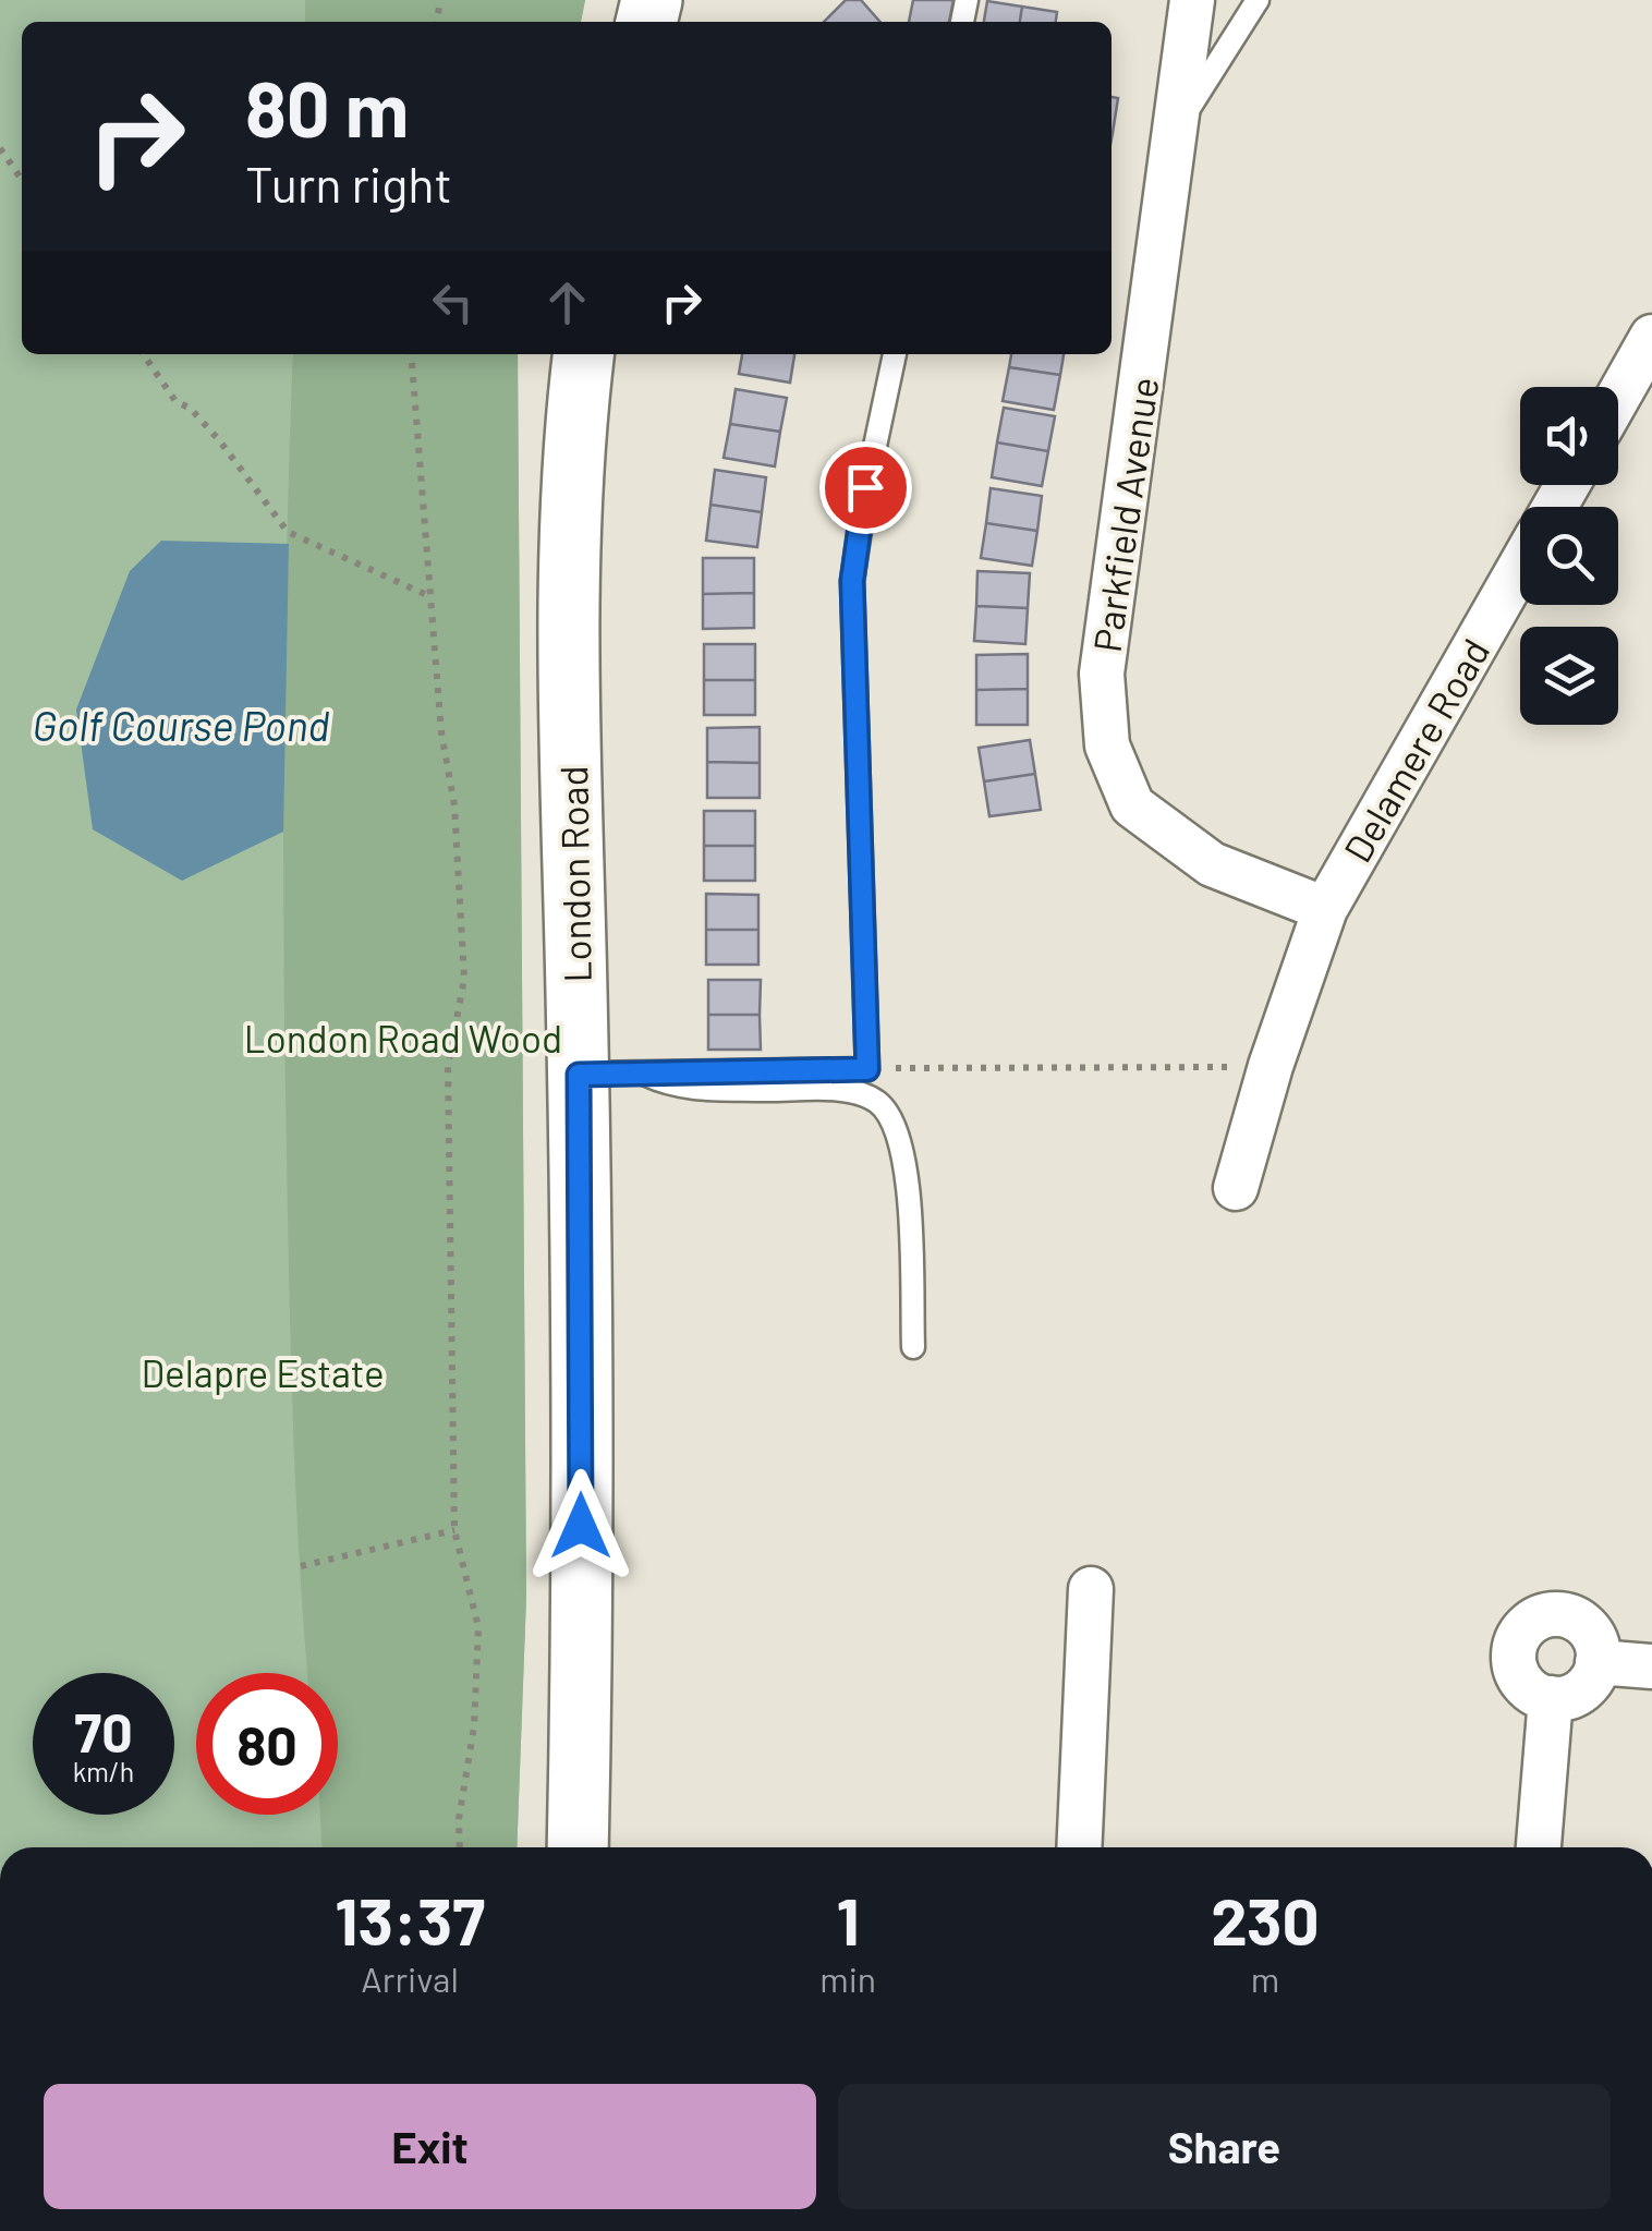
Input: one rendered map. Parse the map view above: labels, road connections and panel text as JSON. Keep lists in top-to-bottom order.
{
  "streets": {
    "highway": ["London Road"],
    "street": ["Parkfield Avenue", "Delamere Road"]
  },
  "crossings": [
    ["Parkfield Avenue", "Delamere Road"]
  ],
  "water": ["Golf Course Pond"],
  "parks": ["London Road Wood", "Delapre Estate"],
  "page": {
    "turn": ["80 m", "Turn right"],
    "speed": "70 km/h",
    "limit": "80",
    "eta": [
      "13:37",
      "Arrival",
      "1",
      "min",
      "230",
      "m"
    ],
    "buttons": ["Exit", "Share"]
  }
}
